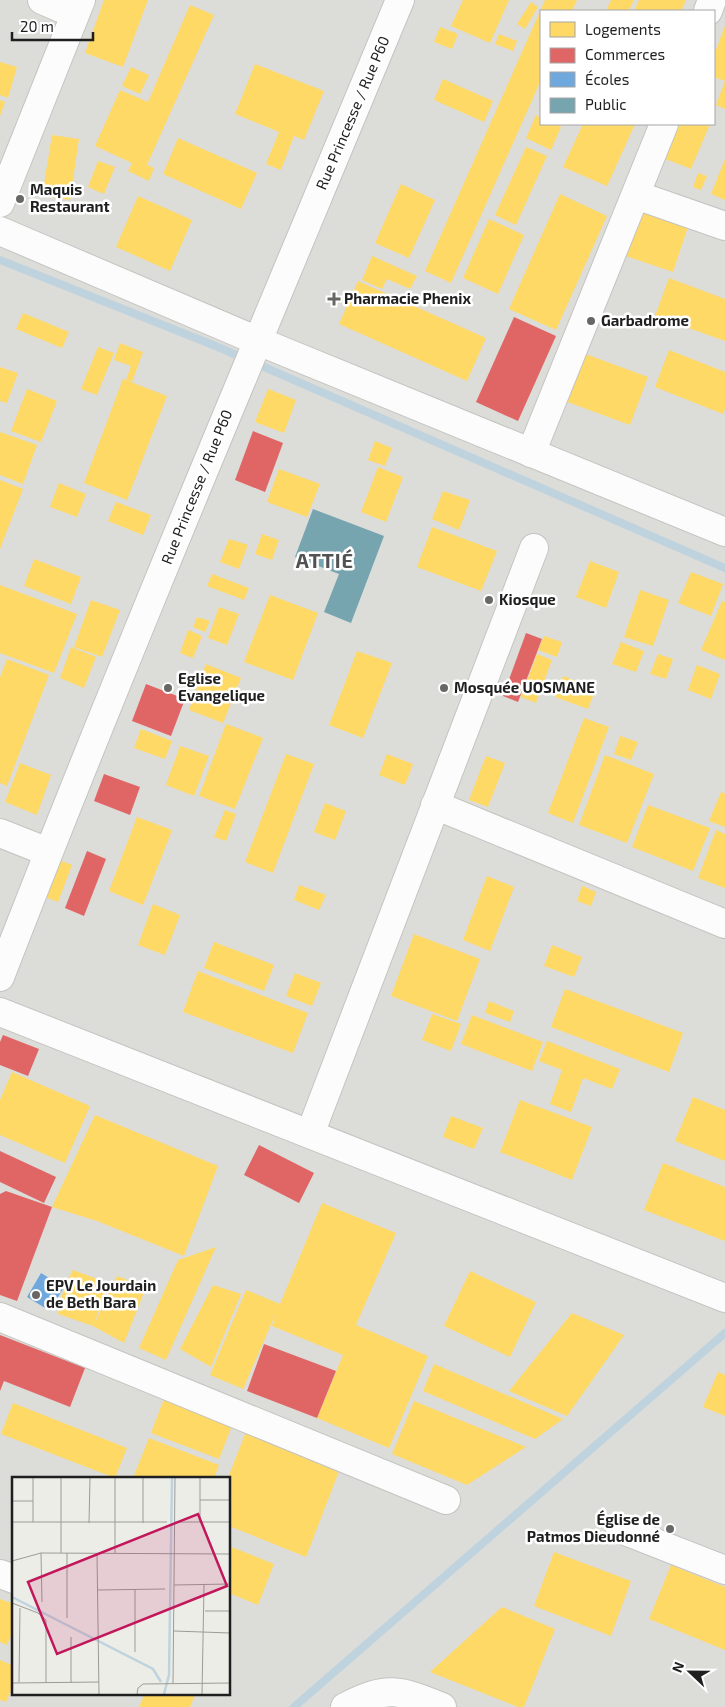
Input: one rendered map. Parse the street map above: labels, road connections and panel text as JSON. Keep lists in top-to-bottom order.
{
  "streets": {
    "street": ["Rue Princesse / Rue P60"]
  },
  "districts": ["ATTIÉ"],
  "places": {
    "other": [
      "Maquis Restaurant",
      "Garbadrome",
      "Kiosque",
      "Eglise Evangelique",
      "Mosquée UOSMANE",
      "EPV Le Jourdain de Beth Bara",
      "Église de Patmos Dieudonné"
    ],
    "health": ["Pharmacie Phenix"]
  },
  "legend": [
    "Logements",
    "Commerces",
    "Écoles",
    "Public"
  ],
  "scale_bar": "20 m",
  "north": "left"
}
